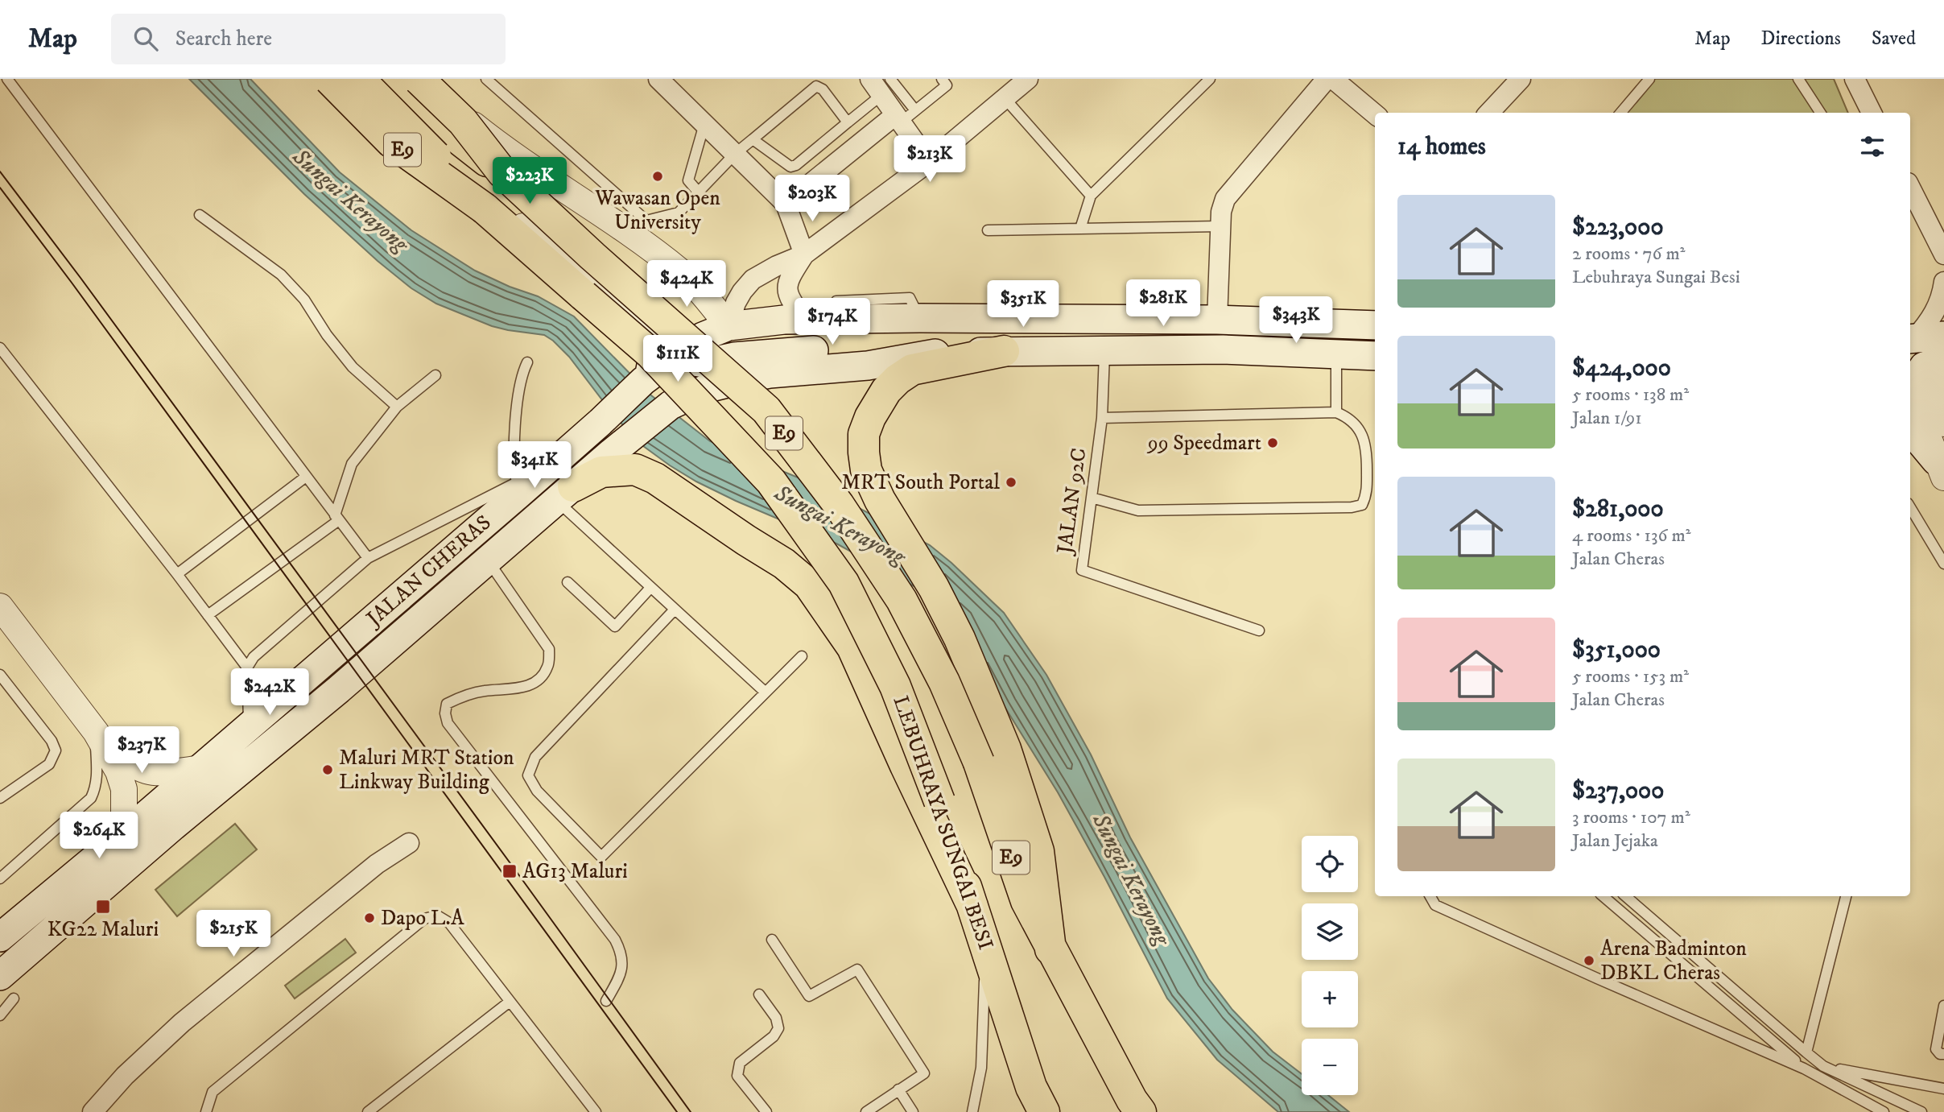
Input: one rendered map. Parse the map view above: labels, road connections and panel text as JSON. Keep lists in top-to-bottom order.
{
  "streets": {
    "highway": ["E9", "LEBUHRAYA SUNGAI BESI"],
    "main road": ["JALAN CHERAS"],
    "lane": ["JALAN 92C"]
  },
  "crossings": [
    ["E9", "LEBUHRAYA SUNGAI BESI"]
  ],
  "water": ["Sungai Kerayong"],
  "places": {
    "other": [
      "Wawasan Open University",
      "99 Speedmart",
      "MRT South Portal",
      "Maluri MRT Station Linkway Building",
      "Dapo L.A",
      "Arena Badminton DBKL Cheras"
    ],
    "transit": ["AG13 Maluri", "KG22 Maluri"]
  },
  "page": {
    "header": "Map",
    "search": "Search here",
    "nav": ["Map", "Directions", "Saved"],
    "heading": "14 homes",
    "price": [
      "$213K",
      "$223K",
      "$203K",
      "$424K",
      "$281K",
      "$351K",
      "$343K",
      "$174K",
      "$111K",
      "$341K",
      "$242K",
      "$237K",
      "$264K",
      "$215K"
    ],
    "list": [
      {
        "name": "$223,000",
        "note": "2 rooms · 76 m² · Lebuhraya Sungai Besi"
      },
      {
        "name": "$424,000",
        "note": "5 rooms · 138 m² · Jalan 1/91"
      },
      {
        "name": "$281,000",
        "note": "4 rooms · 136 m² · Jalan Cheras"
      },
      {
        "name": "$351,000",
        "note": "5 rooms · 153 m² · Jalan Cheras"
      },
      {
        "name": "$237,000",
        "note": "3 rooms · 107 m² · Jalan Jejaka"
      }
    ],
    "map_buttons": ["+", "−"]
  }
}
